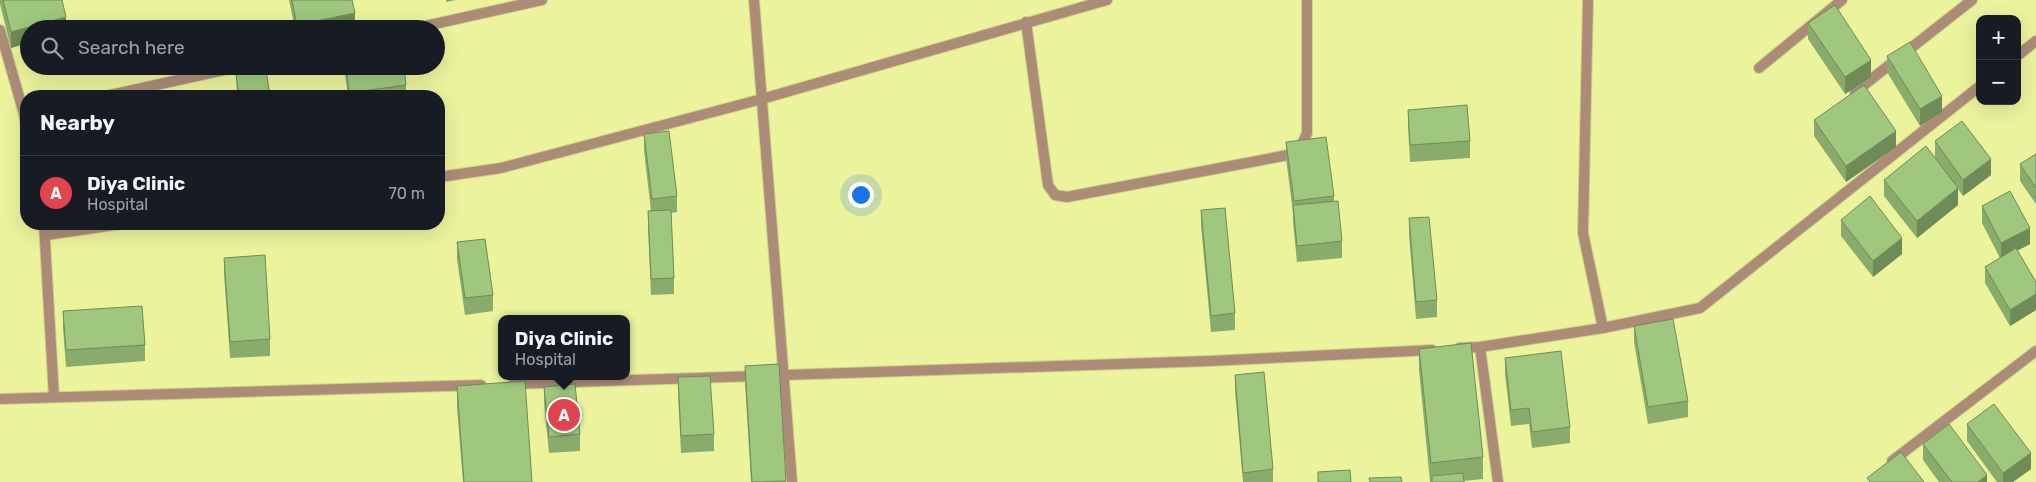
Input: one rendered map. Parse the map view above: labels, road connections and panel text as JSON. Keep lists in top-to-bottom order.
{
  "page": {
    "map_buttons": ["+", "−"],
    "search": "Search here",
    "heading": "Nearby",
    "list": [
      {
        "mark": "A",
        "name": "Diya Clinic",
        "note": "Hospital",
        "value": "70 m"
      }
    ],
    "popup": ["Diya Clinic", "Hospital"],
    "pins": "A"
  }
}
